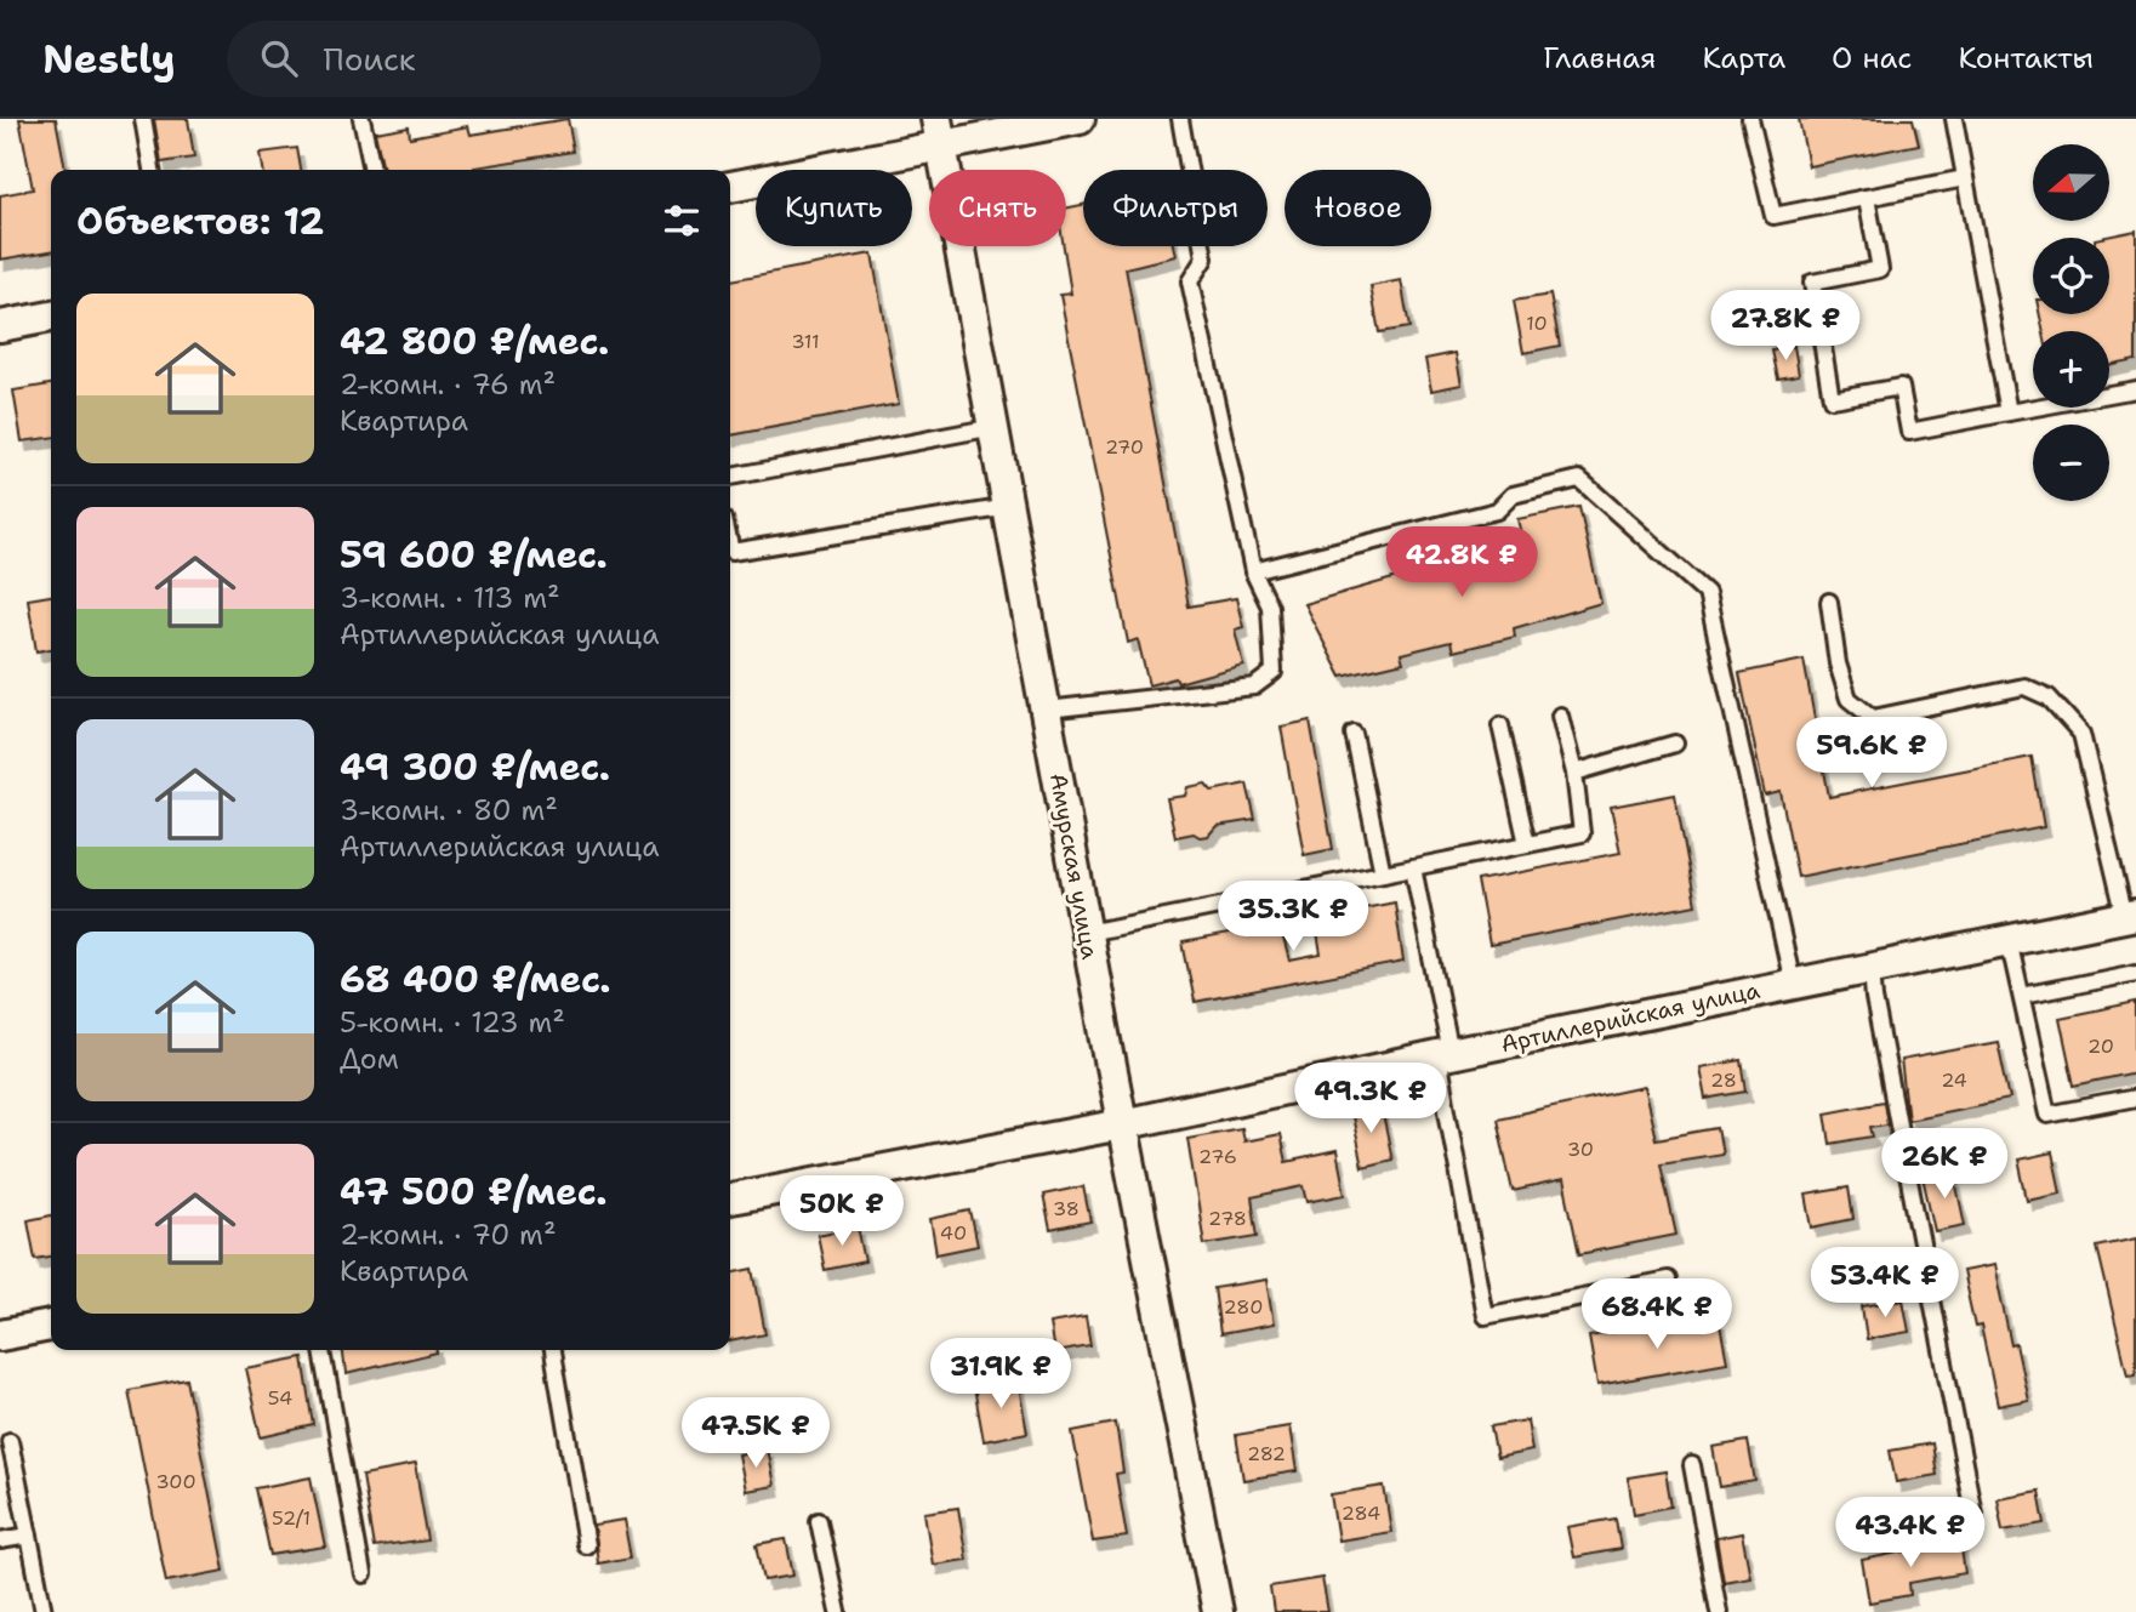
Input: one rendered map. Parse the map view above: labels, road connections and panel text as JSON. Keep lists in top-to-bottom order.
{
  "streets": {
    "street": ["Амурская улица", "Артиллерийская улица"]
  },
  "crossings": [
    ["Амурская улица", "Артиллерийская улица"]
  ],
  "house_numbers": [
    "10",
    "311",
    "270",
    "20",
    "28",
    "24",
    "30",
    "276",
    "38",
    "278",
    "40",
    "280",
    "54",
    "282",
    "300",
    "284",
    "52/1"
  ],
  "north": "left",
  "page": {
    "header": "Nestly",
    "search": "Поиск",
    "nav": [
      "Главная",
      "Карта",
      "О нас",
      "Контакты"
    ],
    "map_buttons": ["+", "−"],
    "chip": [
      "Купить",
      "Снять",
      "Фильтры",
      "Новое"
    ],
    "heading": "Объектов: 12",
    "list": [
      {
        "name": "42 800 ₽/мес.",
        "note": "2-комн. · 76 m² · Квартира"
      },
      {
        "name": "59 600 ₽/мес.",
        "note": "3-комн. · 113 m² · Артиллерийская улица"
      },
      {
        "name": "49 300 ₽/мес.",
        "note": "3-комн. · 80 m² · Артиллерийская улица"
      },
      {
        "name": "68 400 ₽/мес.",
        "note": "5-комн. · 123 m² · Дом"
      },
      {
        "name": "47 500 ₽/мес.",
        "note": "2-комн. · 70 m² · Квартира"
      }
    ],
    "price": [
      "27.8K ₽",
      "42.8K ₽",
      "59.6K ₽",
      "35.3K ₽",
      "49.3K ₽",
      "26K ₽",
      "50K ₽",
      "53.4K ₽",
      "68.4K ₽",
      "31.9K ₽",
      "47.5K ₽",
      "43.4K ₽"
    ]
  }
}
